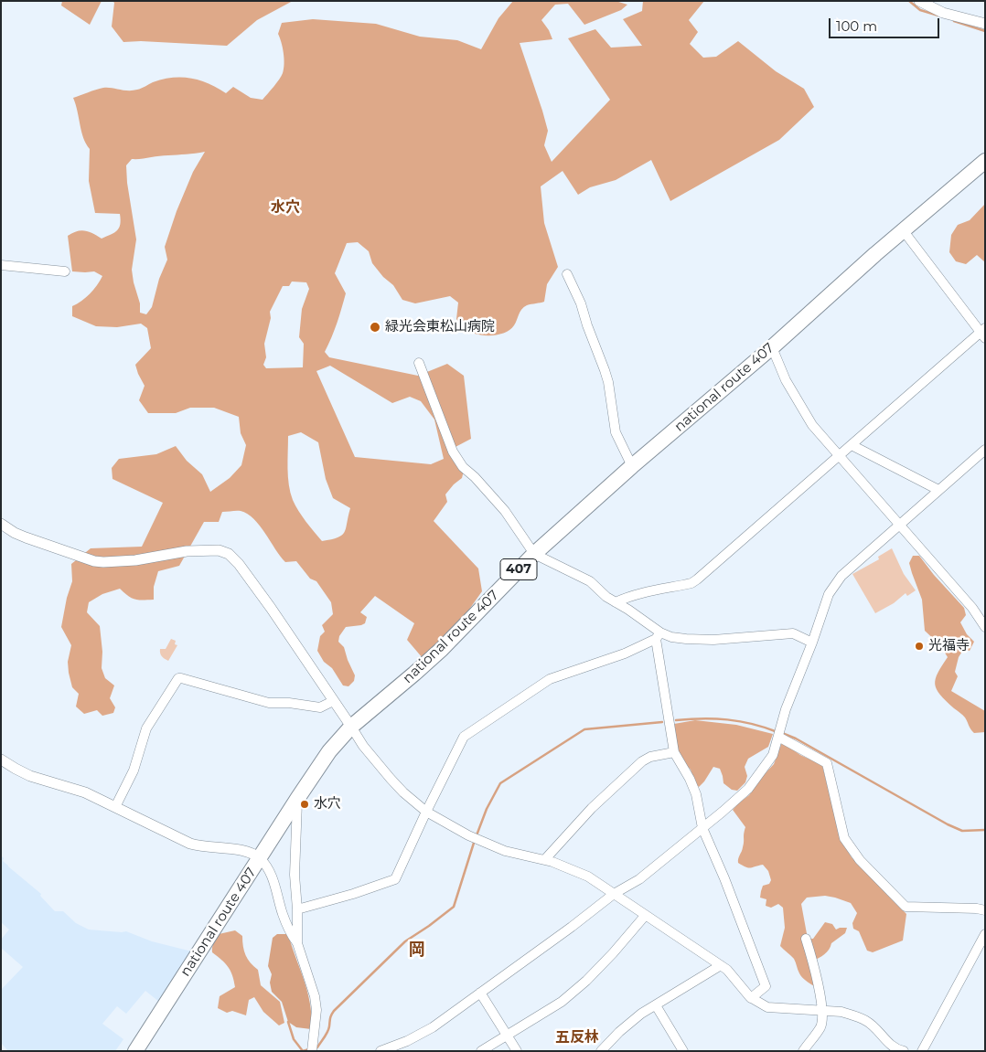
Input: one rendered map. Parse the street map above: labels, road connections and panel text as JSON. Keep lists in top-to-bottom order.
{
  "streets": {
    "highway": ["national route 407", "407"]
  },
  "districts": ["水穴", "岡", "五反林"],
  "places": ["緑光会東松山病院", "光福寺", "水穴"],
  "scale_bar": "100 m"
}
